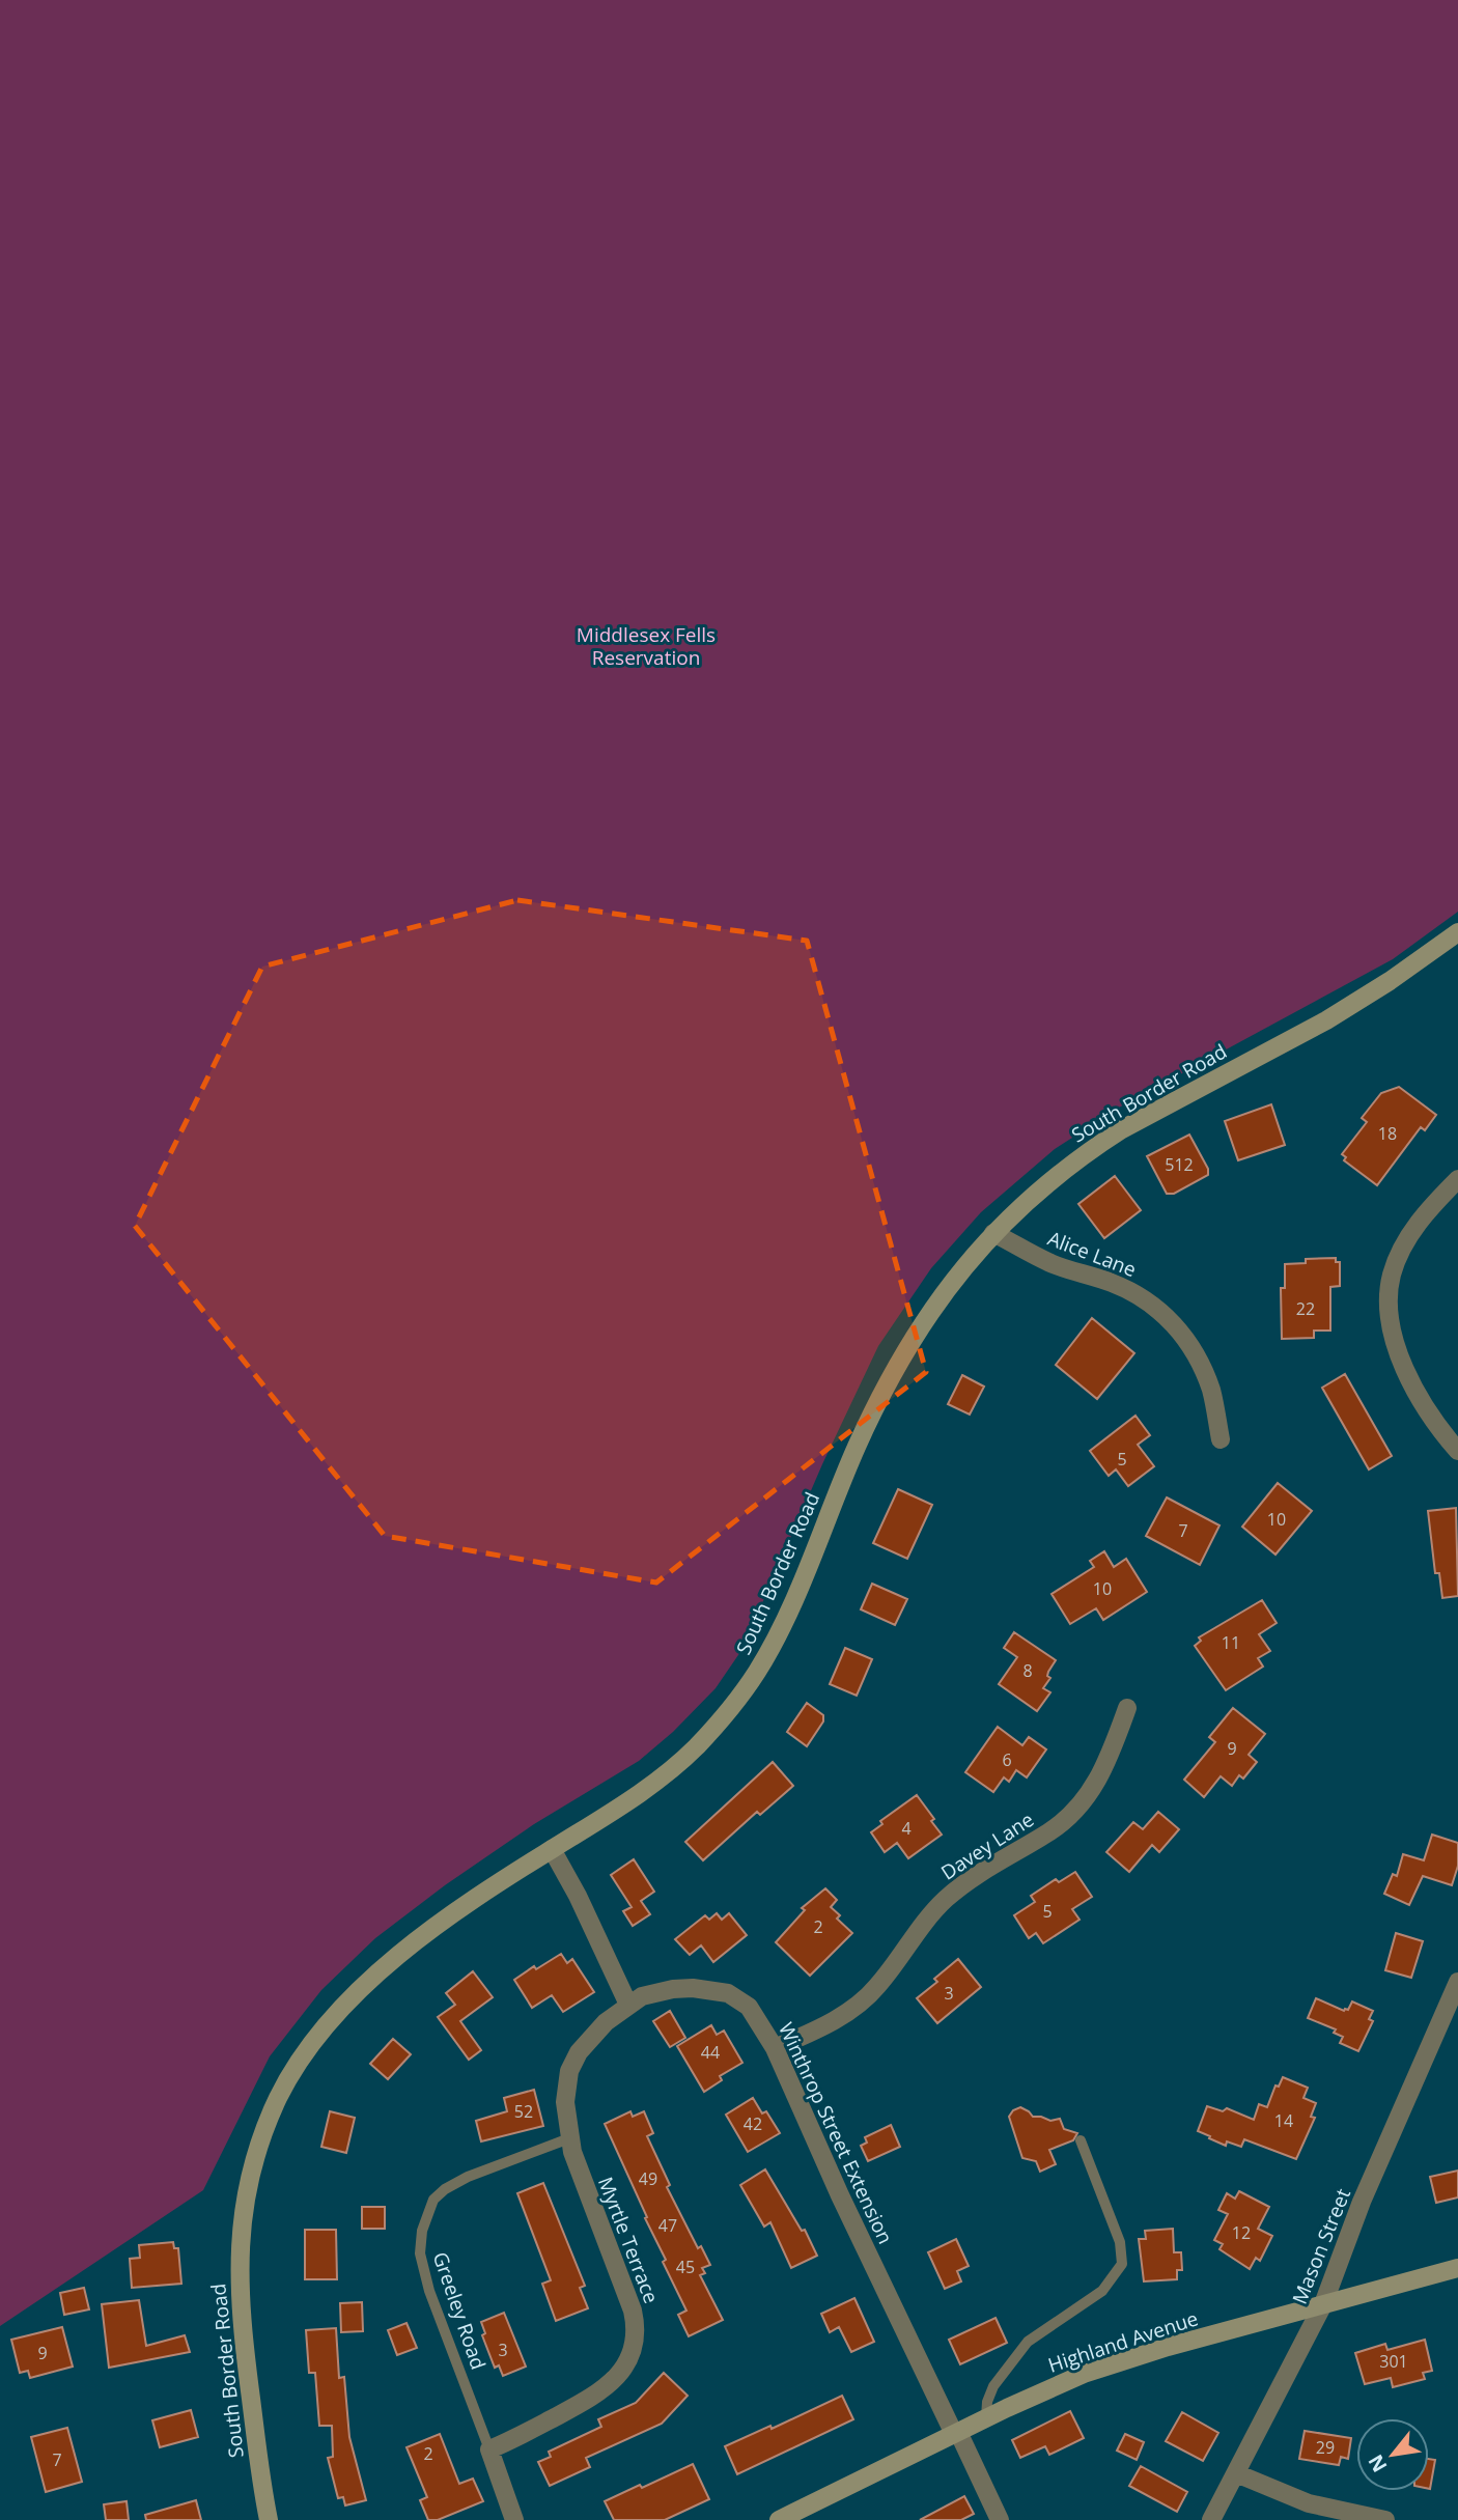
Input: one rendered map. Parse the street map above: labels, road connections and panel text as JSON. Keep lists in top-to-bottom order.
{
  "streets": {
    "main road": ["South Border Road", "Highland Avenue"],
    "street": [
      "Alice Lane",
      "Davey Lane",
      "Winthrop Street Extension",
      "Myrtle Terrace",
      "Mason Street"
    ],
    "lane": ["Greeley Road"]
  },
  "crossings": [
    ["South Border Road", "Alice Lane"],
    ["Davey Lane", "Winthrop Street Extension"],
    ["Winthrop Street Extension", "Myrtle Terrace"],
    ["Winthrop Street Extension", "Highland Avenue"],
    ["Myrtle Terrace", "Greeley Road"],
    ["Mason Street", "Highland Avenue"]
  ],
  "parks": ["Middlesex Fells Reservation"],
  "house_numbers": [
    "18",
    "512",
    "22",
    "5",
    "10",
    "7",
    "10",
    "11",
    "8",
    "9",
    "6",
    "4",
    "5",
    "2",
    "3",
    "44",
    "52",
    "14",
    "42",
    "49",
    "47",
    "12",
    "45",
    "3",
    "9",
    "301",
    "29",
    "2",
    "7"
  ],
  "north": "bottom left"
}
